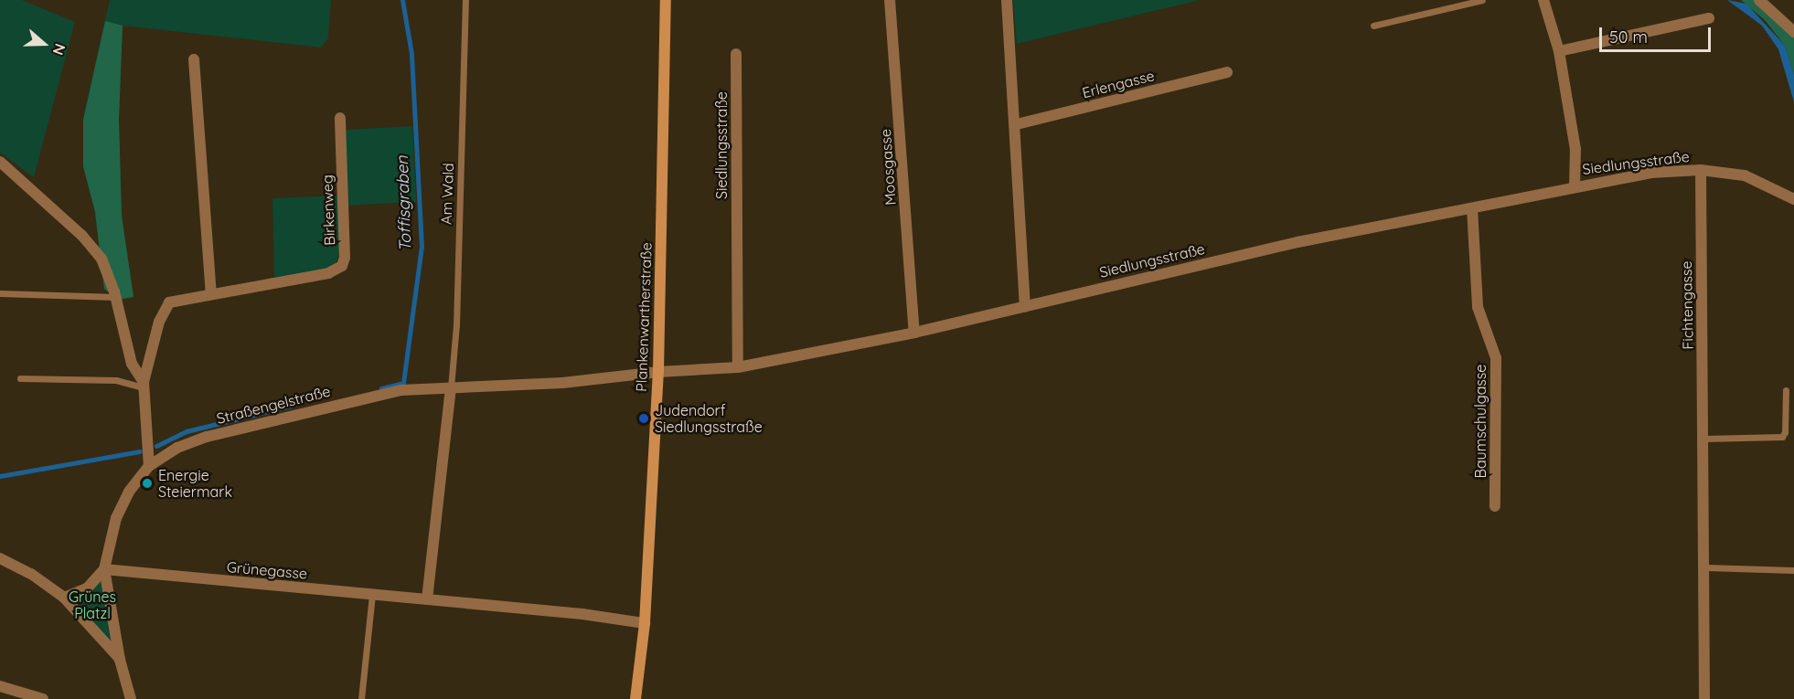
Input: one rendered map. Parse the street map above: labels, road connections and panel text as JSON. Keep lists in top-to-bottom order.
{
  "streets": {
    "main road": ["Plankenwartherstraße"],
    "street": [
      "Erlengasse",
      "Siedlungsstraße",
      "Moosgasse",
      "Birkenweg",
      "Fichtengasse",
      "Straßengelstraße",
      "Baumschulgasse",
      "Grünegasse"
    ],
    "lane": ["Am Wald"]
  },
  "crossings": [
    ["Siedlungsstraße", "Moosgasse"],
    ["Siedlungsstraße", "Fichtengasse"],
    ["Siedlungsstraße", "Plankenwartherstraße"],
    ["Siedlungsstraße", "Straßengelstraße"],
    ["Siedlungsstraße", "Baumschulgasse"],
    ["Am Wald", "Straßengelstraße"],
    ["Birkenweg", "Straßengelstraße"],
    ["Plankenwartherstraße", "Straßengelstraße"],
    ["Plankenwartherstraße", "Grünegasse"],
    ["Straßengelstraße", "Grünegasse"]
  ],
  "water": ["Toffisgraben"],
  "parks": ["Grünes Platzl"],
  "places": ["Judendorf Siedlungsstraße", "Energie Steiermark"],
  "scale_bar": "50 m",
  "north": "right"
}
